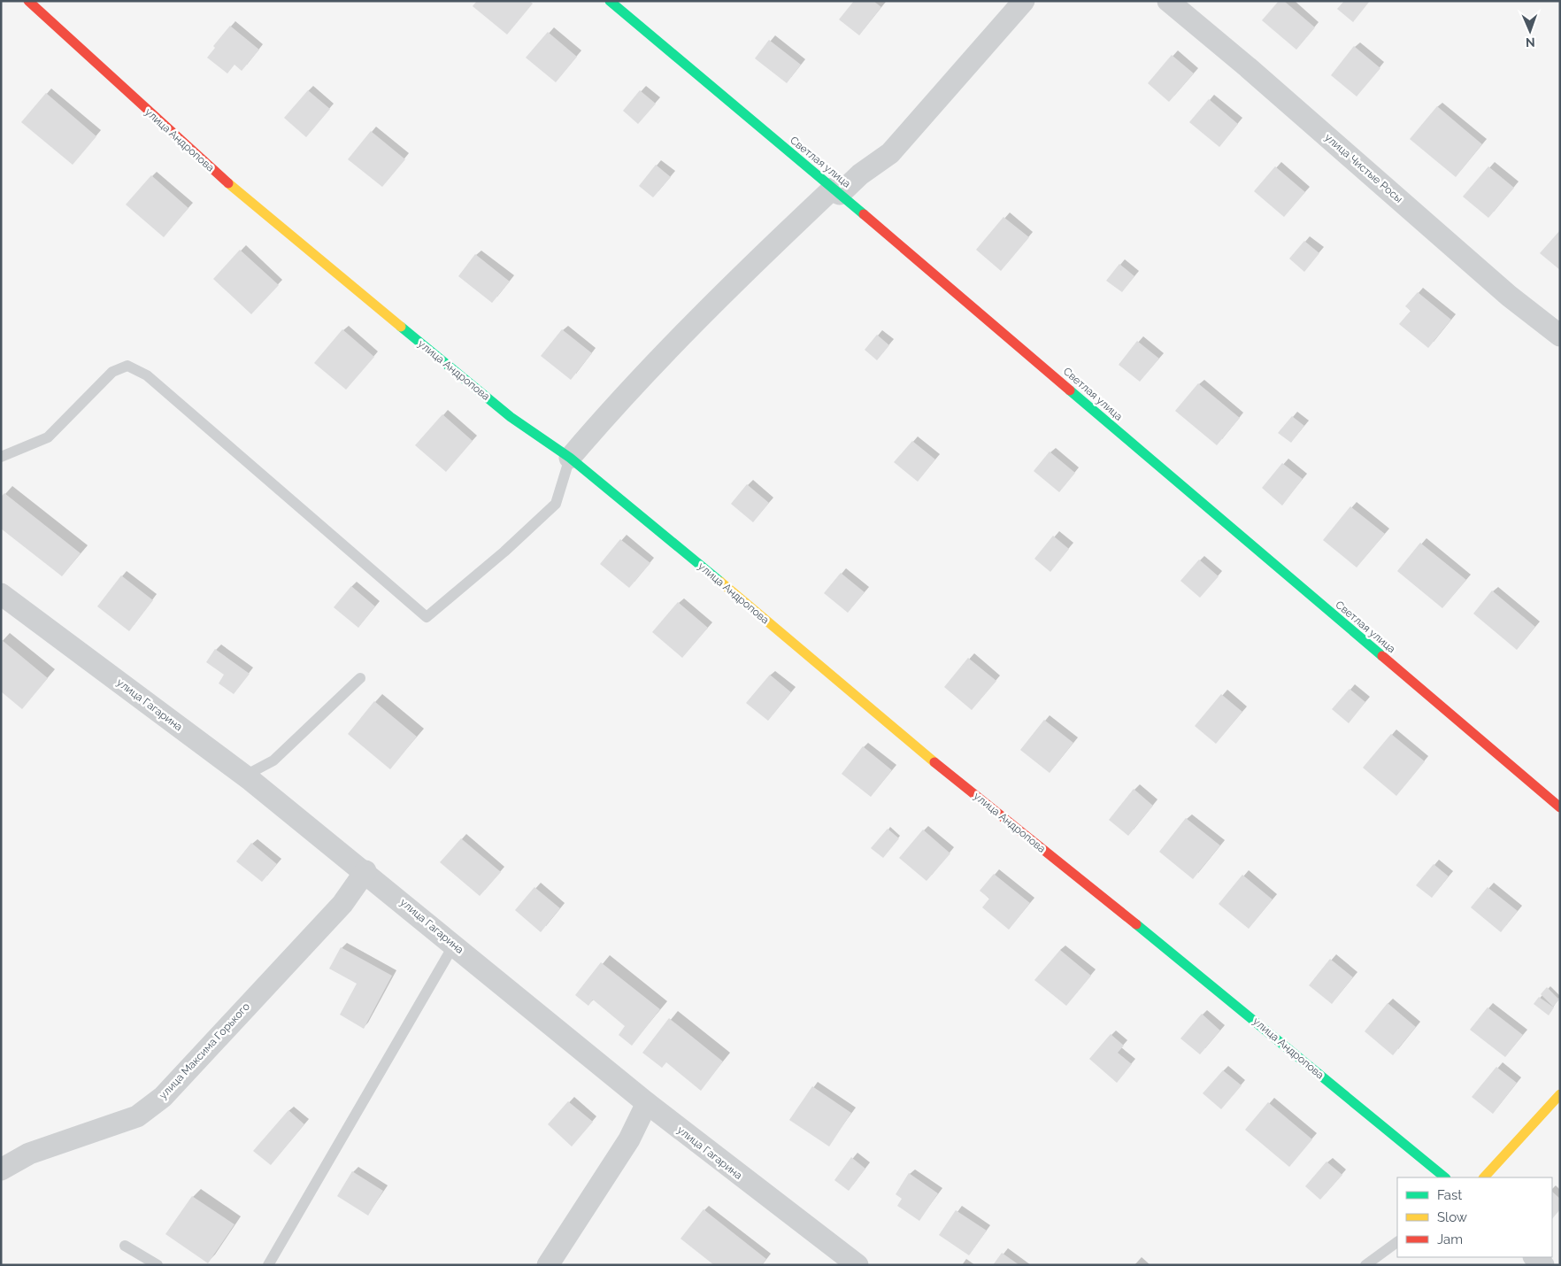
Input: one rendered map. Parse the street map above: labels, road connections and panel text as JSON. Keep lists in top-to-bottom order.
{
  "streets": {
    "street": [
      "улица Андропова",
      "Светлая улица",
      "улица Чистые Росы",
      "улица Гагарина",
      "улица Максима Горького"
    ]
  },
  "crossings": [
    ["улица Гагарина", "улица Максима Горького"]
  ],
  "legend": ["Fast", "Slow", "Jam"],
  "north": "bottom"
}
